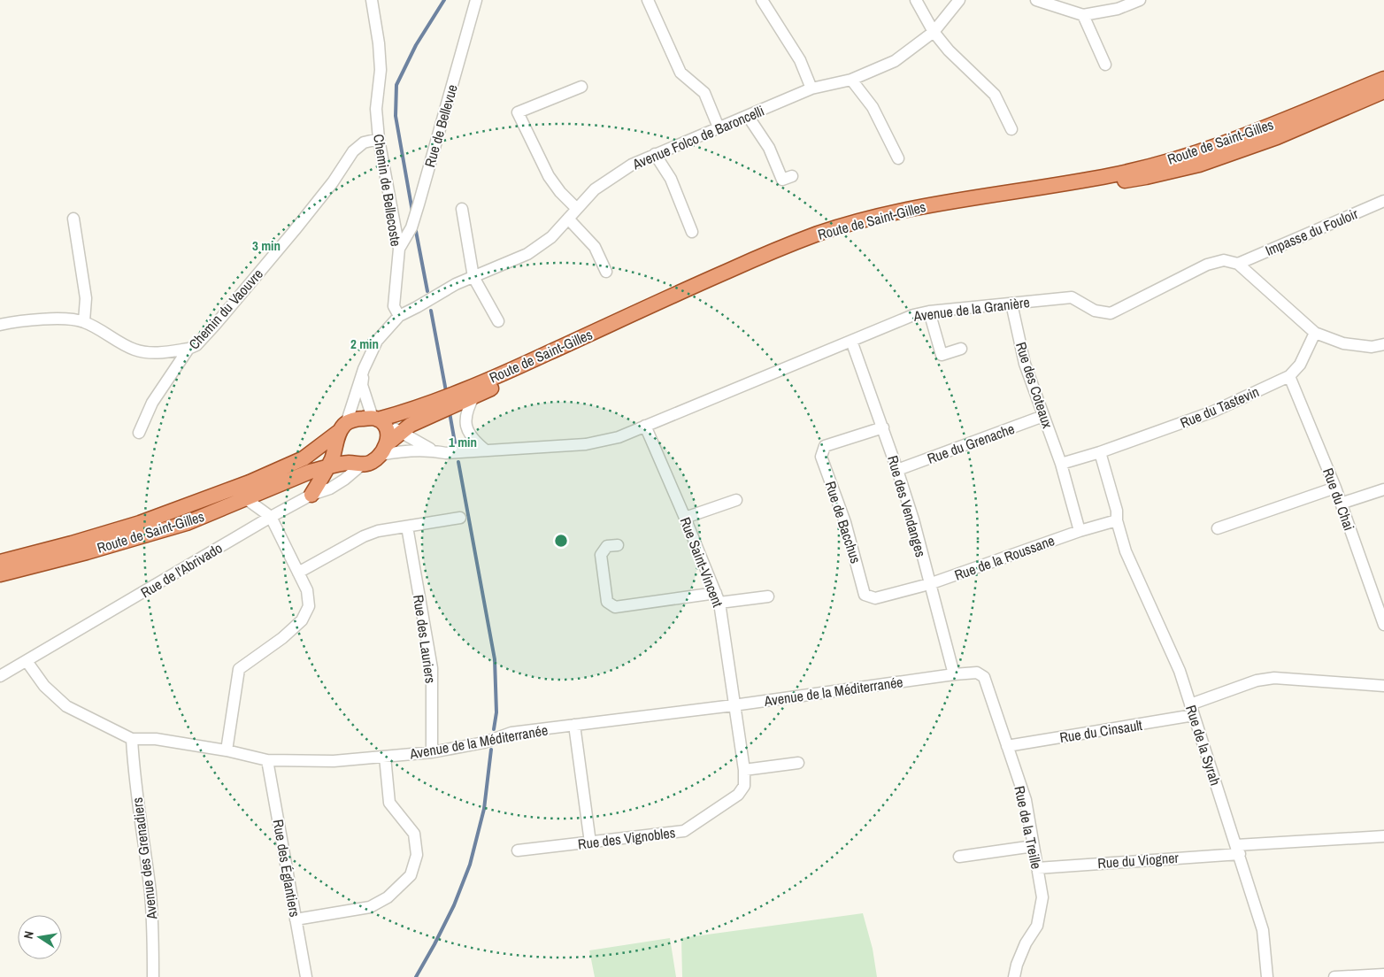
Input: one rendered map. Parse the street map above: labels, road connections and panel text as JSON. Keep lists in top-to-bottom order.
{
  "streets": {
    "main road": ["Route de Saint-Gilles"],
    "street": [
      "Rue de Bellevue",
      "Avenue Folco de Baroncelli",
      "Chemin de Bellecoste",
      "Impasse du Fouloir",
      "Chemin du Vaouvre",
      "Avenue de la Granière",
      "Rue des Coteaux",
      "Rue du Tastevin",
      "Rue du Grenache",
      "Rue du Chai",
      "Rue des Vendanges",
      "Rue de Bacchus",
      "Rue de la Roussane",
      "Rue Saint-Vincent",
      "Rue de l'Abrivado",
      "Rue des Lauriers",
      "Avenue de la Méditerranée",
      "Rue du Cinsault",
      "Rue de la Syrah",
      "Rue de la Treille",
      "Rue des Vignobles",
      "Avenue des Grenadiers",
      "Rue du Viogner",
      "Rue des Églantiers"
    ]
  },
  "crossings": [
    ["Rue de Bellevue", "Chemin de Bellecoste"],
    ["Avenue Folco de Baroncelli", "Chemin de Bellecoste"],
    ["Route de Saint-Gilles", "Avenue de la Granière"],
    ["Route de Saint-Gilles", "Rue de l'Abrivado"],
    ["Chemin de Bellecoste", "Chemin du Vaouvre"],
    ["Impasse du Fouloir", "Avenue de la Granière"],
    ["Avenue de la Granière", "Rue des Coteaux"],
    ["Avenue de la Granière", "Rue des Vendanges"],
    ["Avenue de la Granière", "Rue Saint-Vincent"],
    ["Avenue de la Granière", "Rue de l'Abrivado"],
    ["Rue des Coteaux", "Rue du Tastevin"],
    ["Rue des Coteaux", "Rue du Grenache"],
    ["Rue des Coteaux", "Rue de la Roussane"],
    ["Rue du Tastevin", "Rue du Chai"],
    ["Rue du Tastevin", "Rue de la Syrah"],
    ["Rue du Grenache", "Rue des Vendanges"],
    ["Rue des Vendanges", "Rue de Bacchus"],
    ["Rue des Vendanges", "Rue de la Roussane"],
    ["Rue des Vendanges", "Avenue de la Méditerranée"],
    ["Rue de Bacchus", "Rue de la Roussane"],
    ["Rue de la Roussane", "Rue de la Syrah"],
    ["Rue Saint-Vincent", "Avenue de la Méditerranée"],
    ["Rue Saint-Vincent", "Rue des Vignobles"],
    ["Rue de l'Abrivado", "Avenue de la Méditerranée"],
    ["Rue des Lauriers", "Avenue de la Méditerranée"],
    ["Avenue de la Méditerranée", "Rue de la Treille"],
    ["Avenue de la Méditerranée", "Rue des Vignobles"],
    ["Avenue de la Méditerranée", "Avenue des Grenadiers"],
    ["Avenue de la Méditerranée", "Rue des Églantiers"],
    ["Rue du Cinsault", "Rue de la Syrah"],
    ["Rue du Cinsault", "Rue de la Treille"],
    ["Rue de la Syrah", "Rue du Viogner"],
    ["Rue de la Treille", "Rue du Viogner"]
  ],
  "north": "left",
  "rings": ["3 min", "2 min", "1 min"]
}
